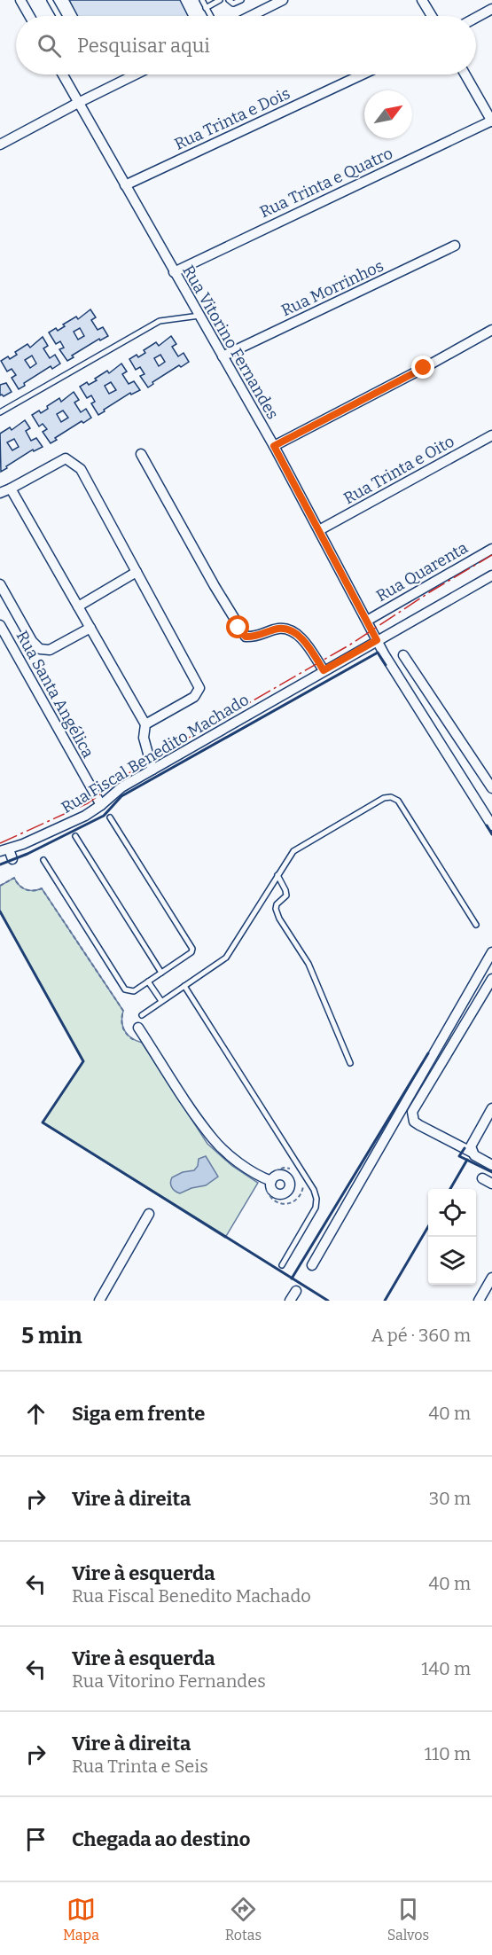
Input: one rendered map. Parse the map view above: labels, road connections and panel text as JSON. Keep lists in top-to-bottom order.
{
  "streets": {
    "street": [
      "Rua Trinta e Dois",
      "Rua Trinta e Quatro",
      "Rua Morrinhos",
      "Rua Vitorino Fernandes",
      "Rua Trinta e Oito",
      "Rua Quarenta",
      "Rua Santa Angélica",
      "Rua Fiscal Benedito Machado"
    ]
  },
  "crossings": [
    ["Rua Trinta e Dois", "Rua Vitorino Fernandes"],
    ["Rua Trinta e Quatro", "Rua Vitorino Fernandes"],
    ["Rua Morrinhos", "Rua Vitorino Fernandes"],
    ["Rua Vitorino Fernandes", "Rua Trinta e Oito"],
    ["Rua Vitorino Fernandes", "Rua Quarenta"],
    ["Rua Vitorino Fernandes", "Rua Fiscal Benedito Machado"],
    ["Rua Santa Angélica", "Rua Fiscal Benedito Machado"]
  ],
  "north": "top right",
  "page": {
    "search": "Pesquisar aqui",
    "heading": ["5 min", "A pé · 360 m"],
    "list": [
      ["Siga em frente", "40 m"],
      ["Vire à direita", "30 m"],
      ["Vire à esquerda", "Rua Fiscal Benedito Machado", "40 m"],
      ["Vire à esquerda", "Rua Vitorino Fernandes", "140 m"],
      ["Vire à direita", "Rua Trinta e Seis", "110 m"],
      "Chegada ao destino"
    ],
    "nav": ["Mapa", "Rotas", "Salvos"]
  }
}
